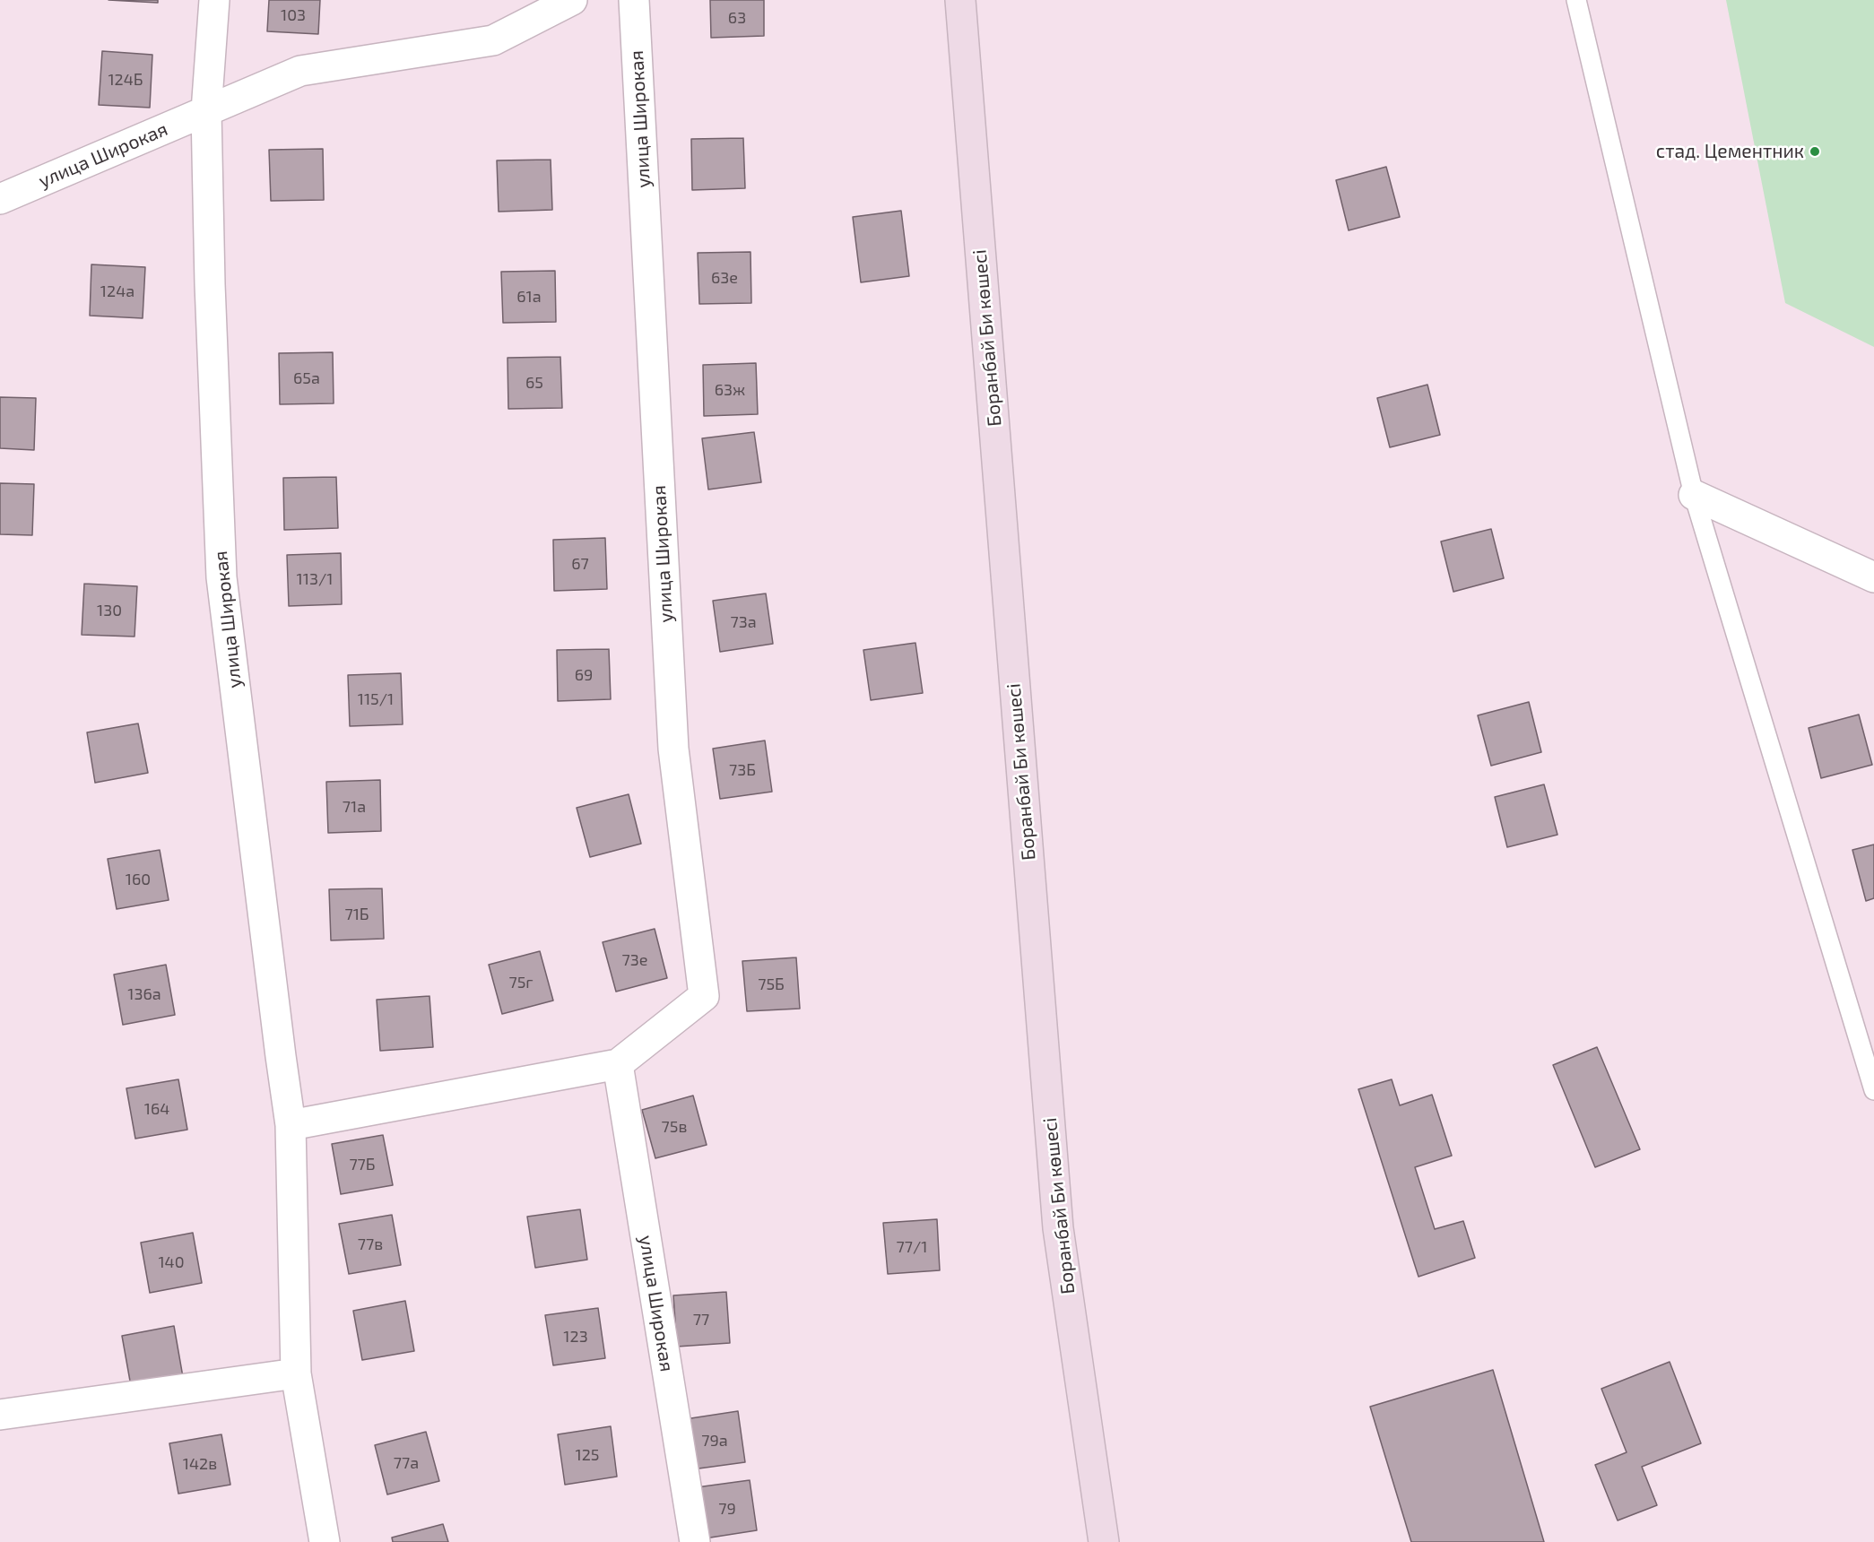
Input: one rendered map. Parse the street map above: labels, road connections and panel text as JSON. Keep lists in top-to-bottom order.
{
  "streets": {
    "main road": ["Боранбай Би көшесі"],
    "street": ["улица Широкая"]
  },
  "places": ["стад. Цементник"],
  "house_numbers": [
    "103",
    "63",
    "124Б",
    "63е",
    "124а",
    "61а",
    "65а",
    "65",
    "63ж",
    "67",
    "113/1",
    "130",
    "73а",
    "69",
    "115/1",
    "73Б",
    "71а",
    "160",
    "71Б",
    "73е",
    "75г",
    "75Б",
    "136а",
    "164",
    "75в",
    "77Б",
    "77в",
    "77/1",
    "140",
    "77",
    "123",
    "79а",
    "125",
    "77а",
    "142в",
    "79"
  ]
}
